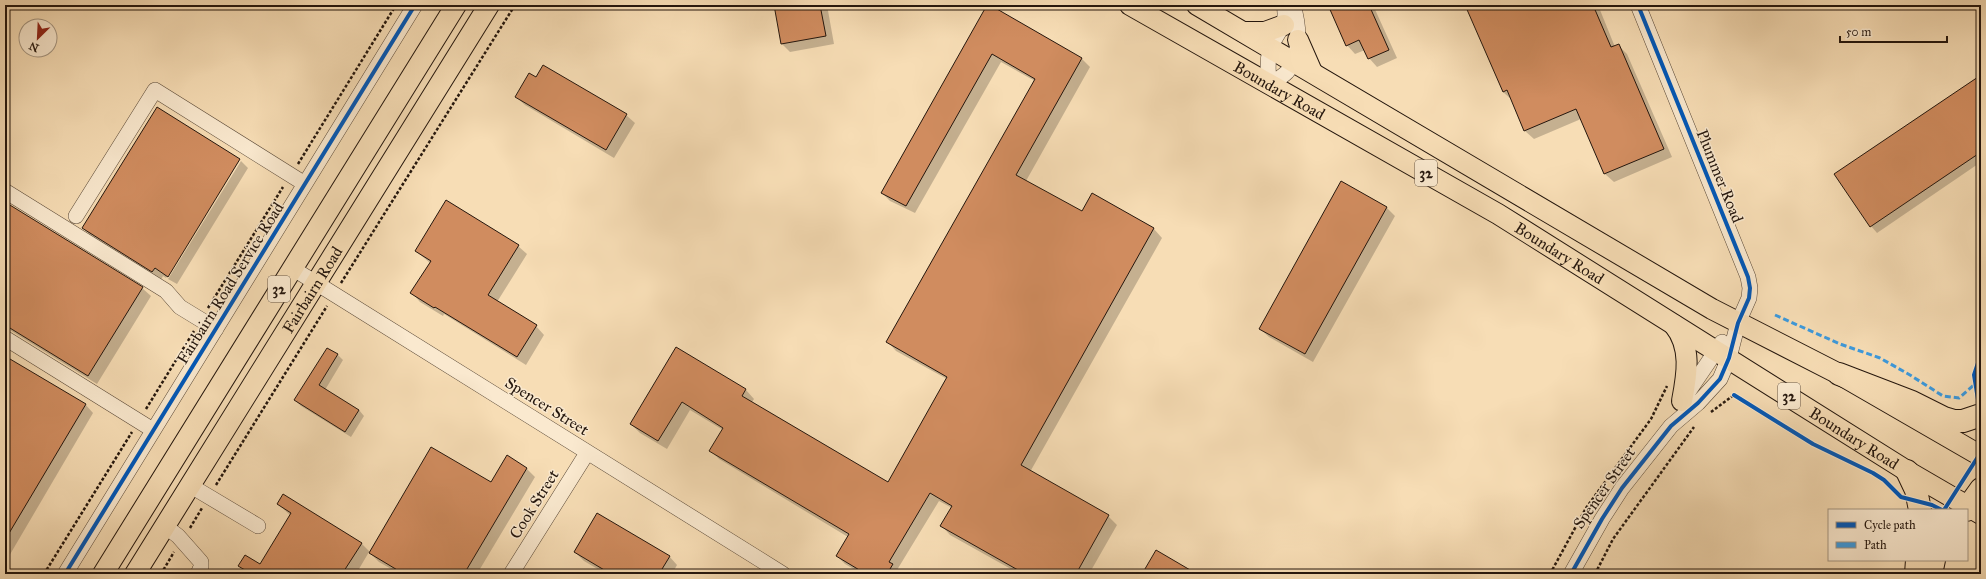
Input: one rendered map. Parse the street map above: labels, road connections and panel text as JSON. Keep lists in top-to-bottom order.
{
  "streets": {
    "main road": ["Boundary Road", "32", "Fairbairn Road"],
    "street": [
      "Plummer Road",
      "Fairbairn Road Service Road",
      "Spencer Street",
      "Cook Street"
    ]
  },
  "crossings": [
    ["Boundary Road", "Plummer Road"],
    ["Boundary Road", "Spencer Street"],
    ["Plummer Road", "Spencer Street"],
    ["Fairbairn Road", "Spencer Street"],
    ["Spencer Street", "Cook Street"]
  ],
  "legend": ["Cycle path", "Path"],
  "scale_bar": "50 m",
  "north": "bottom left"
}
